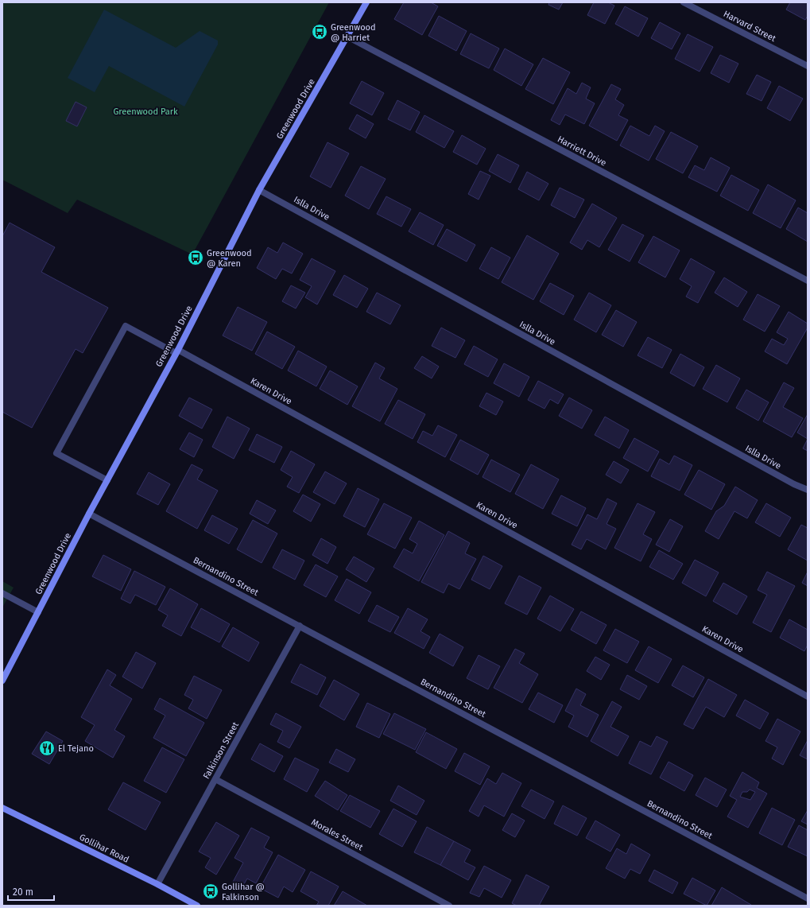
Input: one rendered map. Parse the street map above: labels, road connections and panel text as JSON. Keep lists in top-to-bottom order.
{
  "streets": {
    "main road": ["Greenwood Drive", "Gollihar Road"],
    "street": [
      "Harvard Street",
      "Harriett Drive",
      "Islla Drive",
      "Karen Drive",
      "Bernandino Street",
      "Falkinson Street",
      "Morales Street"
    ]
  },
  "crossings": [
    ["Greenwood Drive", "Harriett Drive"],
    ["Greenwood Drive", "Islla Drive"],
    ["Greenwood Drive", "Karen Drive"],
    ["Greenwood Drive", "Bernandino Street"],
    ["Bernandino Street", "Falkinson Street"],
    ["Falkinson Street", "Morales Street"],
    ["Falkinson Street", "Gollihar Road"]
  ],
  "parks": ["Greenwood Park"],
  "places": {
    "bus stop": ["Greenwood @ Harriet", "Greenwood @ Karen", "Gollihar @ Falkinson"],
    "restaurant": ["El Tejano"]
  },
  "scale_bar": "20 m"
}
